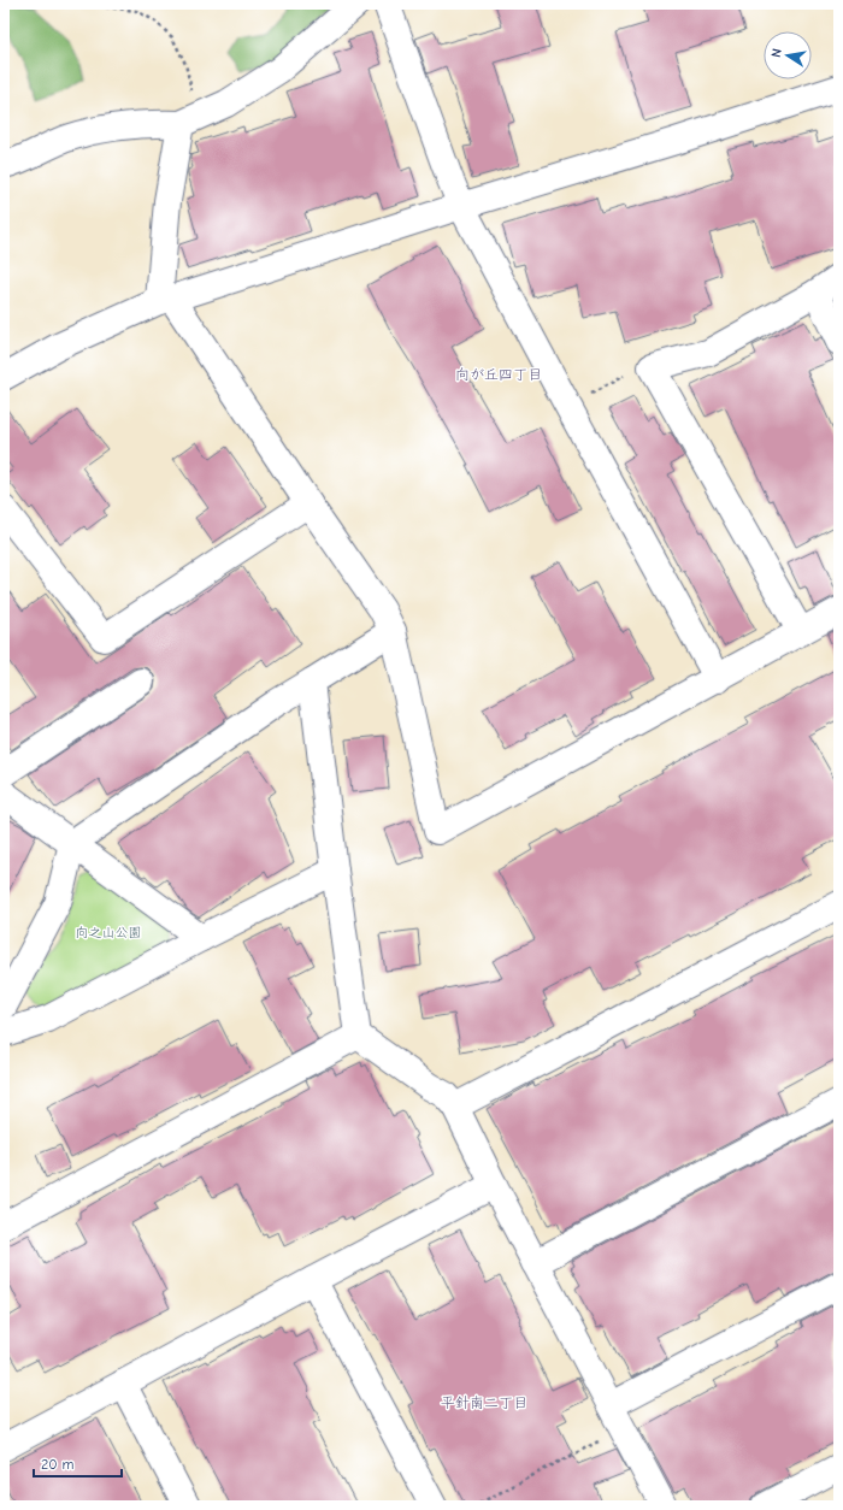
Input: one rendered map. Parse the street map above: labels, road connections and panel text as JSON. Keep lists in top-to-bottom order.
{
  "districts": ["向が丘四丁目", "平針南二丁目"],
  "parks": ["向之山公園"],
  "scale_bar": "20 m",
  "north": "left"
}
